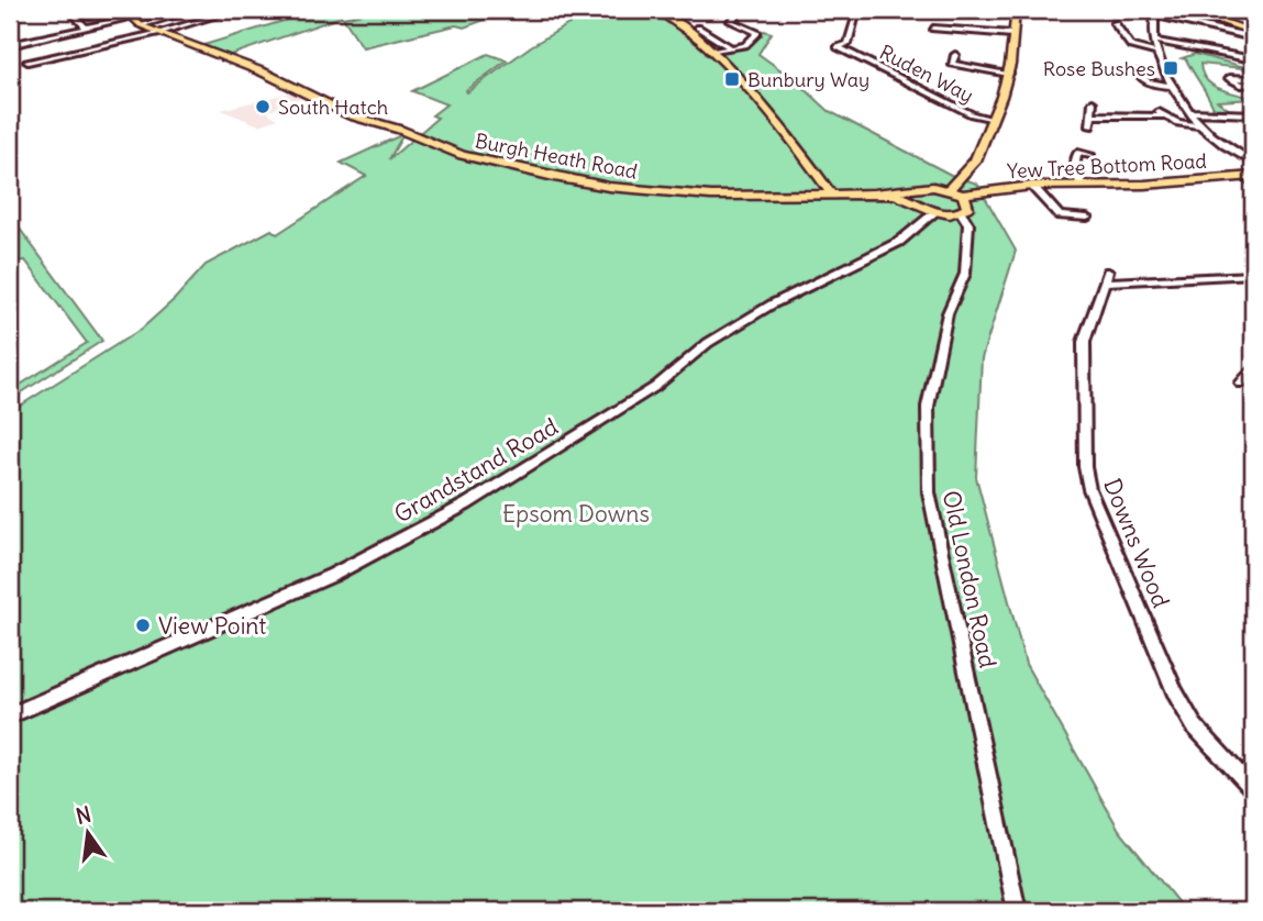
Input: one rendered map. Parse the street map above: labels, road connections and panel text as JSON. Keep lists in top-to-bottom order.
{
  "streets": {
    "main road": ["Burgh Heath Road", "Yew Tree Bottom Road"],
    "street": [
      "Ruden Way",
      "Grandstand Road",
      "Downs Wood",
      "Old London Road"
    ]
  },
  "crossings": [
    ["Burgh Heath Road", "Grandstand Road"]
  ],
  "parks": ["Epsom Downs"],
  "places": {
    "transit": ["Rose Bushes", "Bunbury Way"],
    "other": ["South Hatch", "View Point"]
  },
  "north": "top"
}
